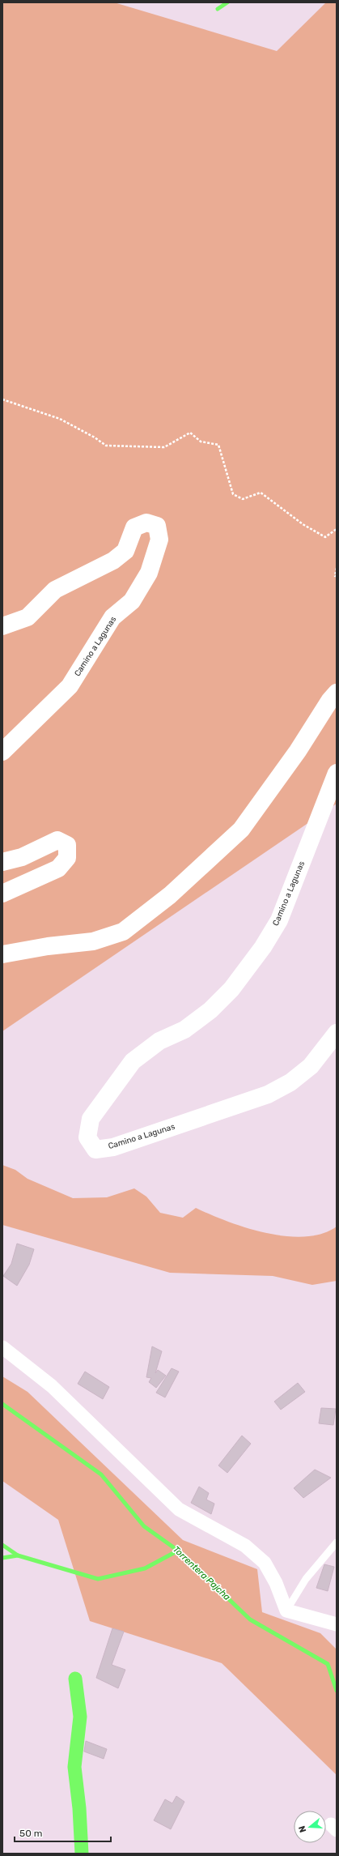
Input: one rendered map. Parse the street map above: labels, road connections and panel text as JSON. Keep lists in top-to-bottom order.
{
  "streets": {
    "street": ["Camino a Lagunas"]
  },
  "water": ["Torrentera Pajcha"],
  "scale_bar": "50 m",
  "north": "left"
}
